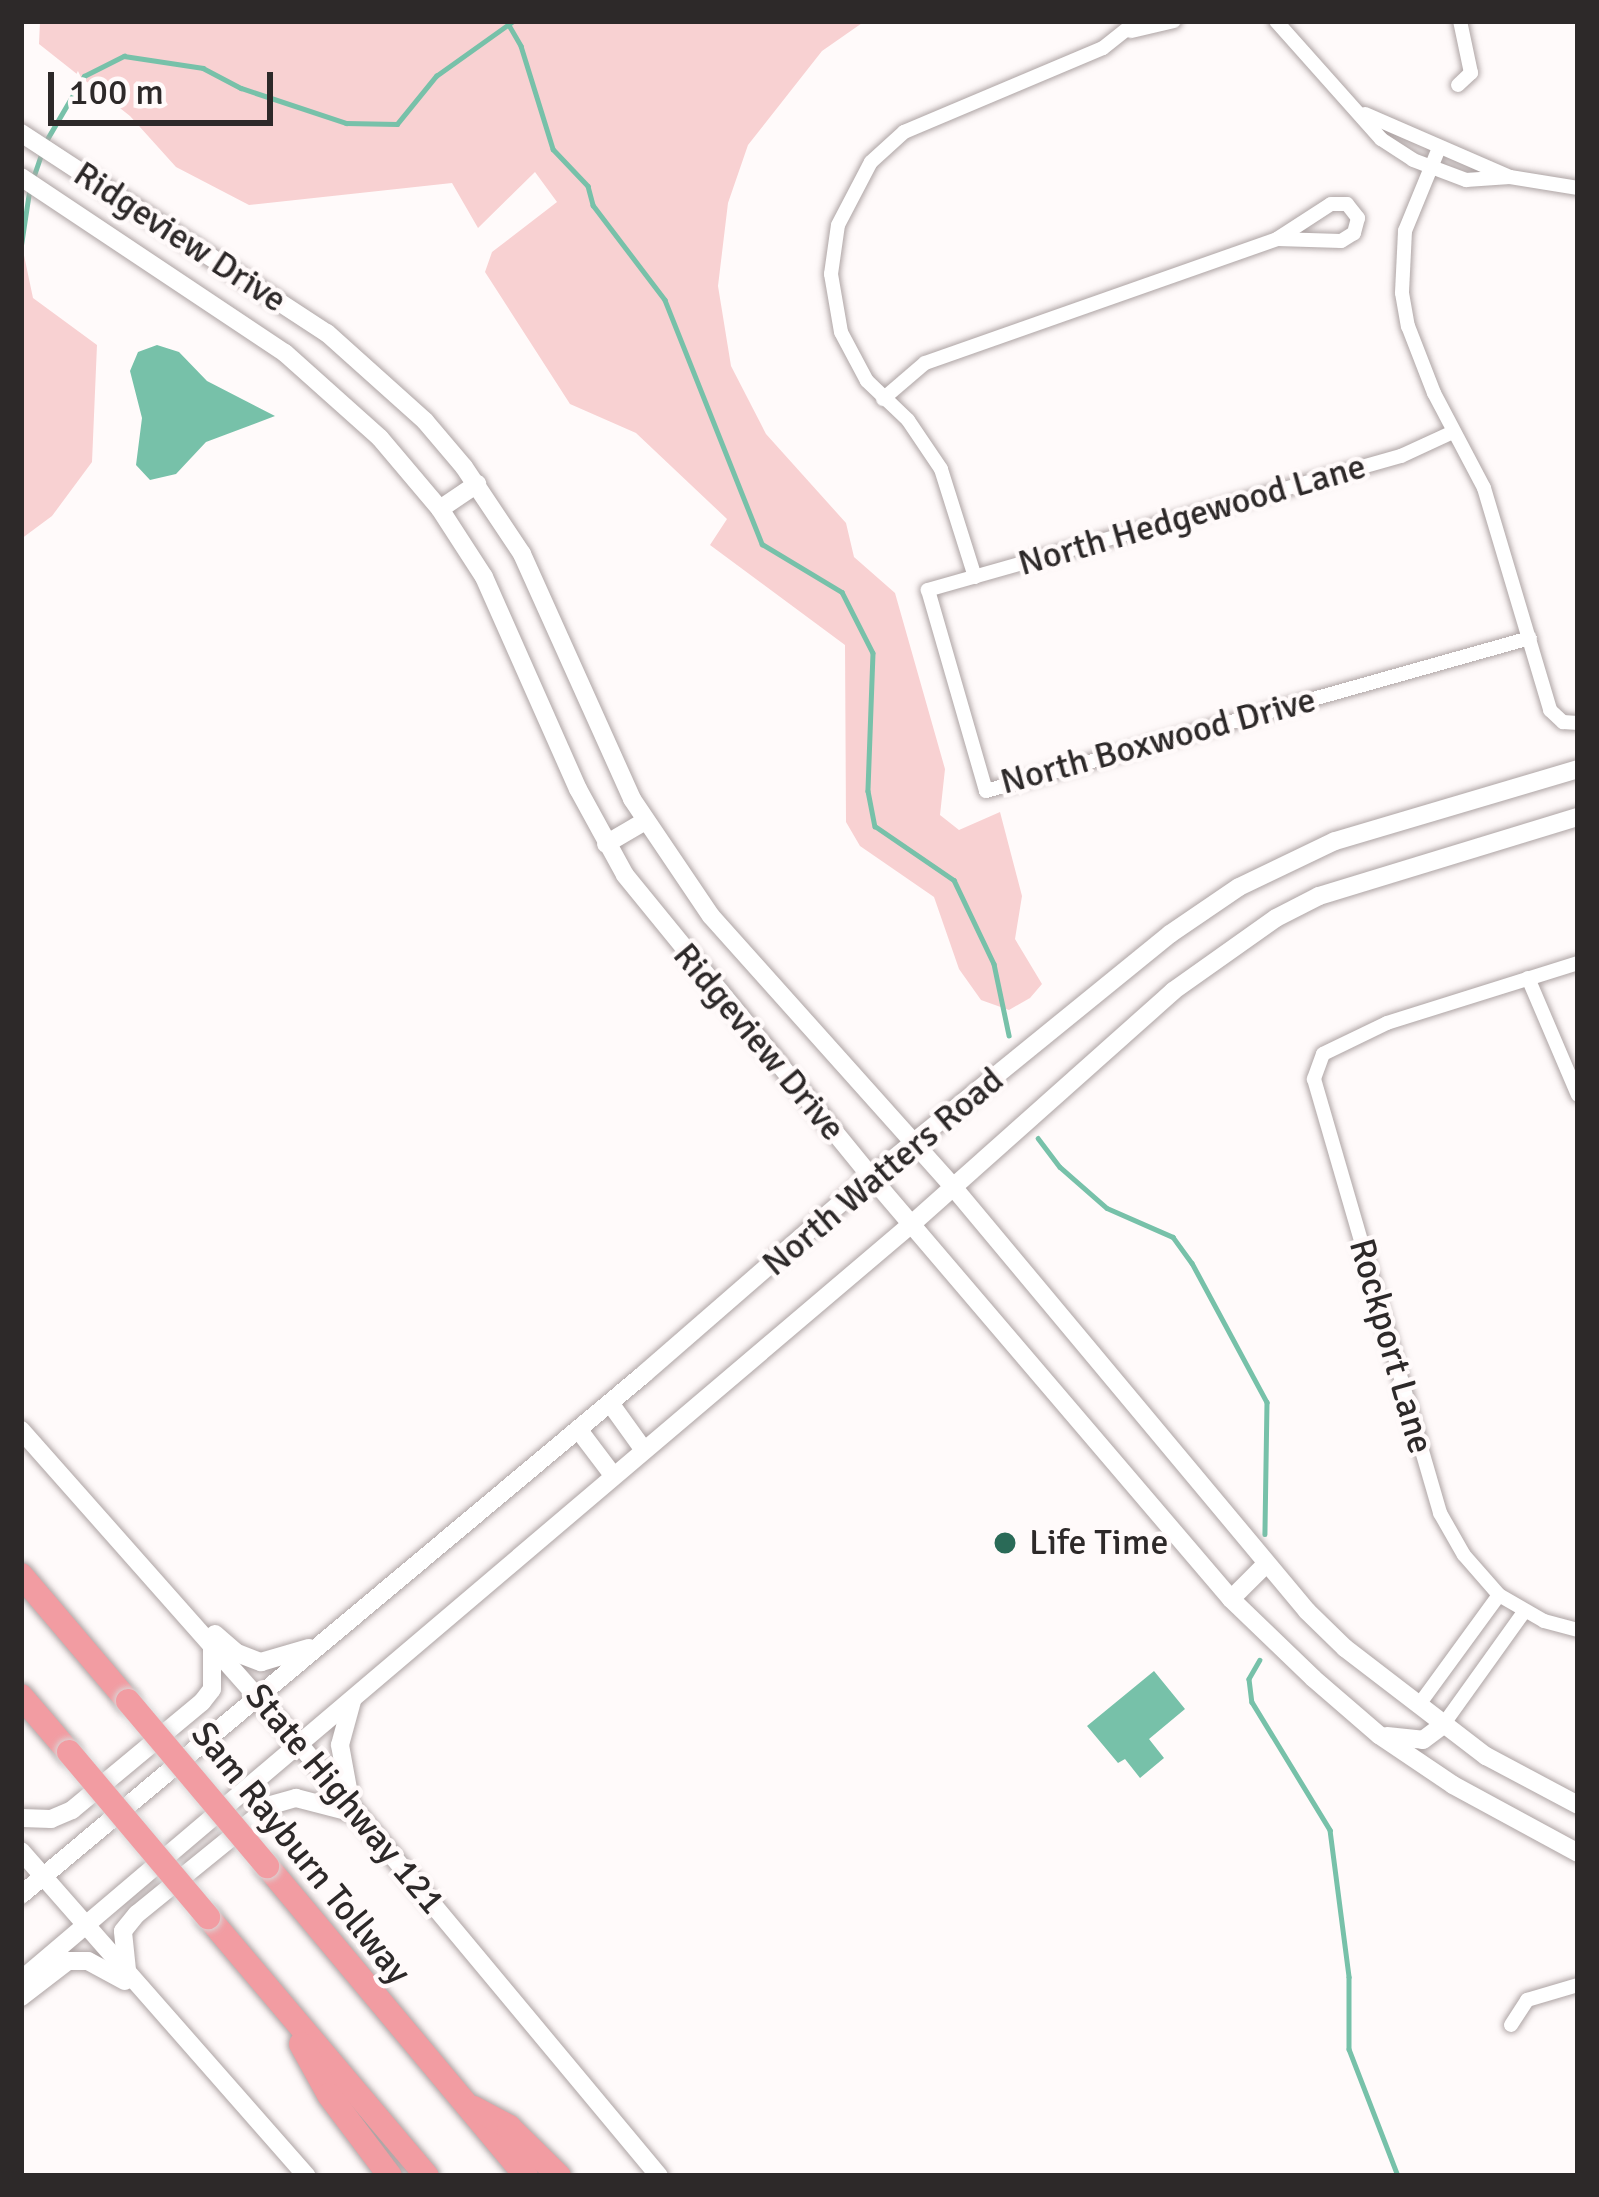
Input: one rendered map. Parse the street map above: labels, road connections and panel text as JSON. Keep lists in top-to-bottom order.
{
  "streets": {
    "highway": ["Sam Rayburn Tollway"],
    "main road": ["Ridgeview Drive", "North Watters Road", "State Highway 121"],
    "street": ["North Hedgewood Lane", "North Boxwood Drive", "Rockport Lane"]
  },
  "crossings": [
    ["Ridgeview Drive", "North Watters Road"],
    ["North Hedgewood Lane", "North Boxwood Drive"],
    ["North Watters Road", "State Highway 121"]
  ],
  "places": ["Life Time"],
  "scale_bar": "100 m"
}
